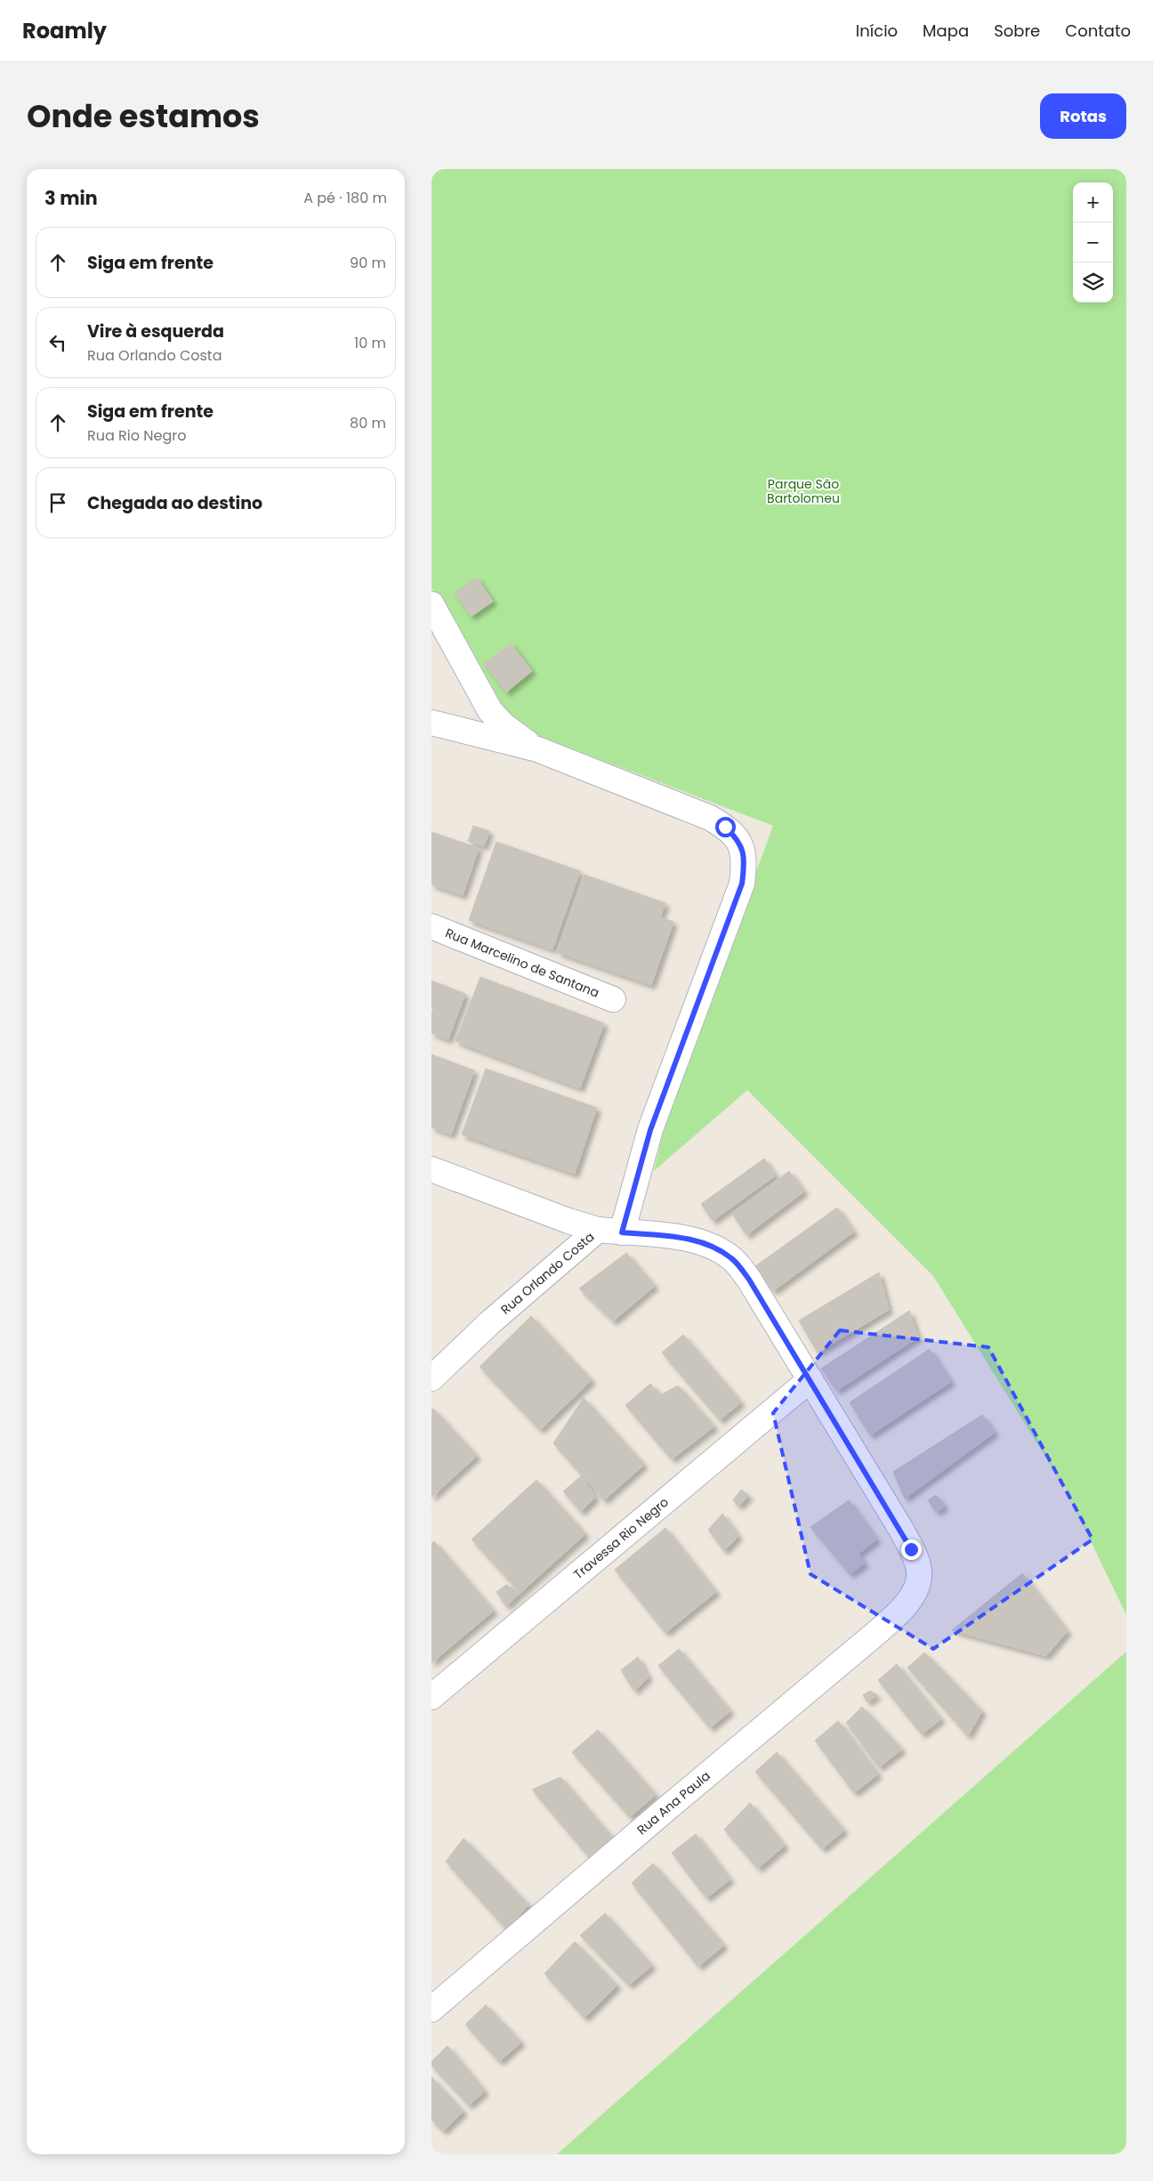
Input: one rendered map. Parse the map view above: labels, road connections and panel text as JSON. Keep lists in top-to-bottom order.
{
  "streets": {
    "street": [
      "Rua Marcelino de Santana",
      "Rua Orlando Costa",
      "Travessa Rio Negro",
      "Rua Ana Paula"
    ]
  },
  "crossings": [
    ["Travessa Rio Negro", "Rua Ana Paula"]
  ],
  "parks": ["Parque São Bartolomeu"],
  "page": {
    "header": "Roamly",
    "nav": [
      "Início",
      "Mapa",
      "Sobre",
      "Contato"
    ],
    "title": "Onde estamos",
    "buttons": "Rotas",
    "heading": ["3 min", "A pé · 180 m"],
    "map_buttons": ["+", "−"],
    "list": [
      ["Siga em frente", "90 m"],
      ["Vire à esquerda", "Rua Orlando Costa", "10 m"],
      ["Siga em frente", "Rua Rio Negro", "80 m"],
      "Chegada ao destino"
    ]
  }
}
